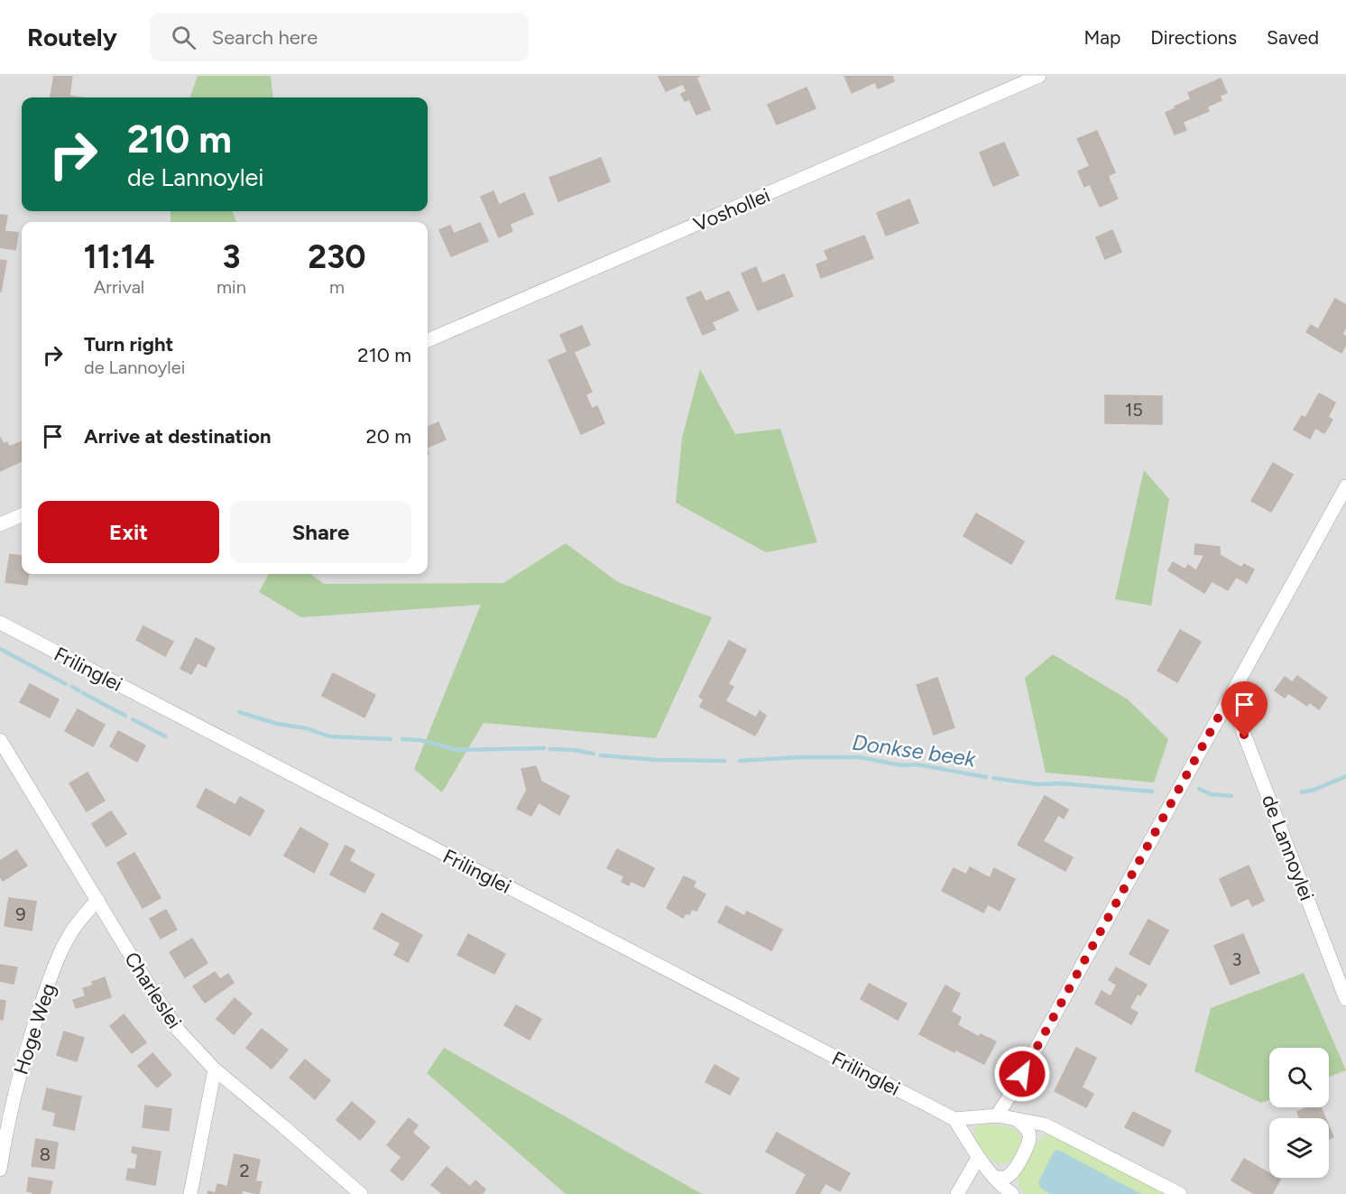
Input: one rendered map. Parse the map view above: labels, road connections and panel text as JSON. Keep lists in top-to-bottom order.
{
  "streets": {
    "street": [
      "Voshollei",
      "Frilinglei",
      "de Lannoylei",
      "Charleslei",
      "Hoge Weg"
    ]
  },
  "crossings": [
    ["Charleslei", "Hoge Weg"]
  ],
  "water": ["Donkse beek"],
  "house_numbers": [
    "15",
    "9",
    "3",
    "8",
    "2"
  ],
  "page": {
    "header": "Routely",
    "search": "Search here",
    "nav": ["Map", "Directions", "Saved"],
    "turn": ["210 m", "de Lannoylei"],
    "eta": [
      "11:14",
      "Arrival",
      "3",
      "min",
      "230",
      "m"
    ],
    "list": [
      {
        "name": "Turn right",
        "note": "de Lannoylei",
        "value": "210 m"
      },
      {
        "name": "Arrive at destination",
        "value": "20 m"
      }
    ],
    "buttons": ["Exit", "Share"]
  }
}
